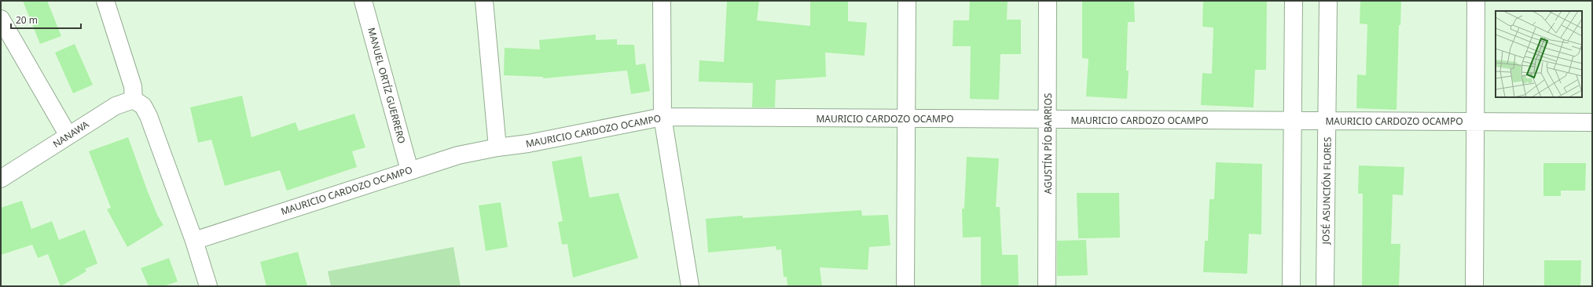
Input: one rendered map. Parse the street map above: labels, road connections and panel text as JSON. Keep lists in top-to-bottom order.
{
  "streets": {
    "street": [
      "MANUEL ORTÍZ GUERRERO",
      "MAURICIO CARDOZO OCAMPO",
      "NANAWA",
      "AGUSTÍN PÍO BARRIOS",
      "JOSÉ ASUNCIÓN FLORES"
    ]
  },
  "crossings": [
    ["MANUEL ORTÍZ GUERRERO", "MAURICIO CARDOZO OCAMPO"],
    ["MAURICIO CARDOZO OCAMPO", "AGUSTÍN PÍO BARRIOS"],
    ["MAURICIO CARDOZO OCAMPO", "JOSÉ ASUNCIÓN FLORES"]
  ],
  "scale_bar": "20 m"
}
